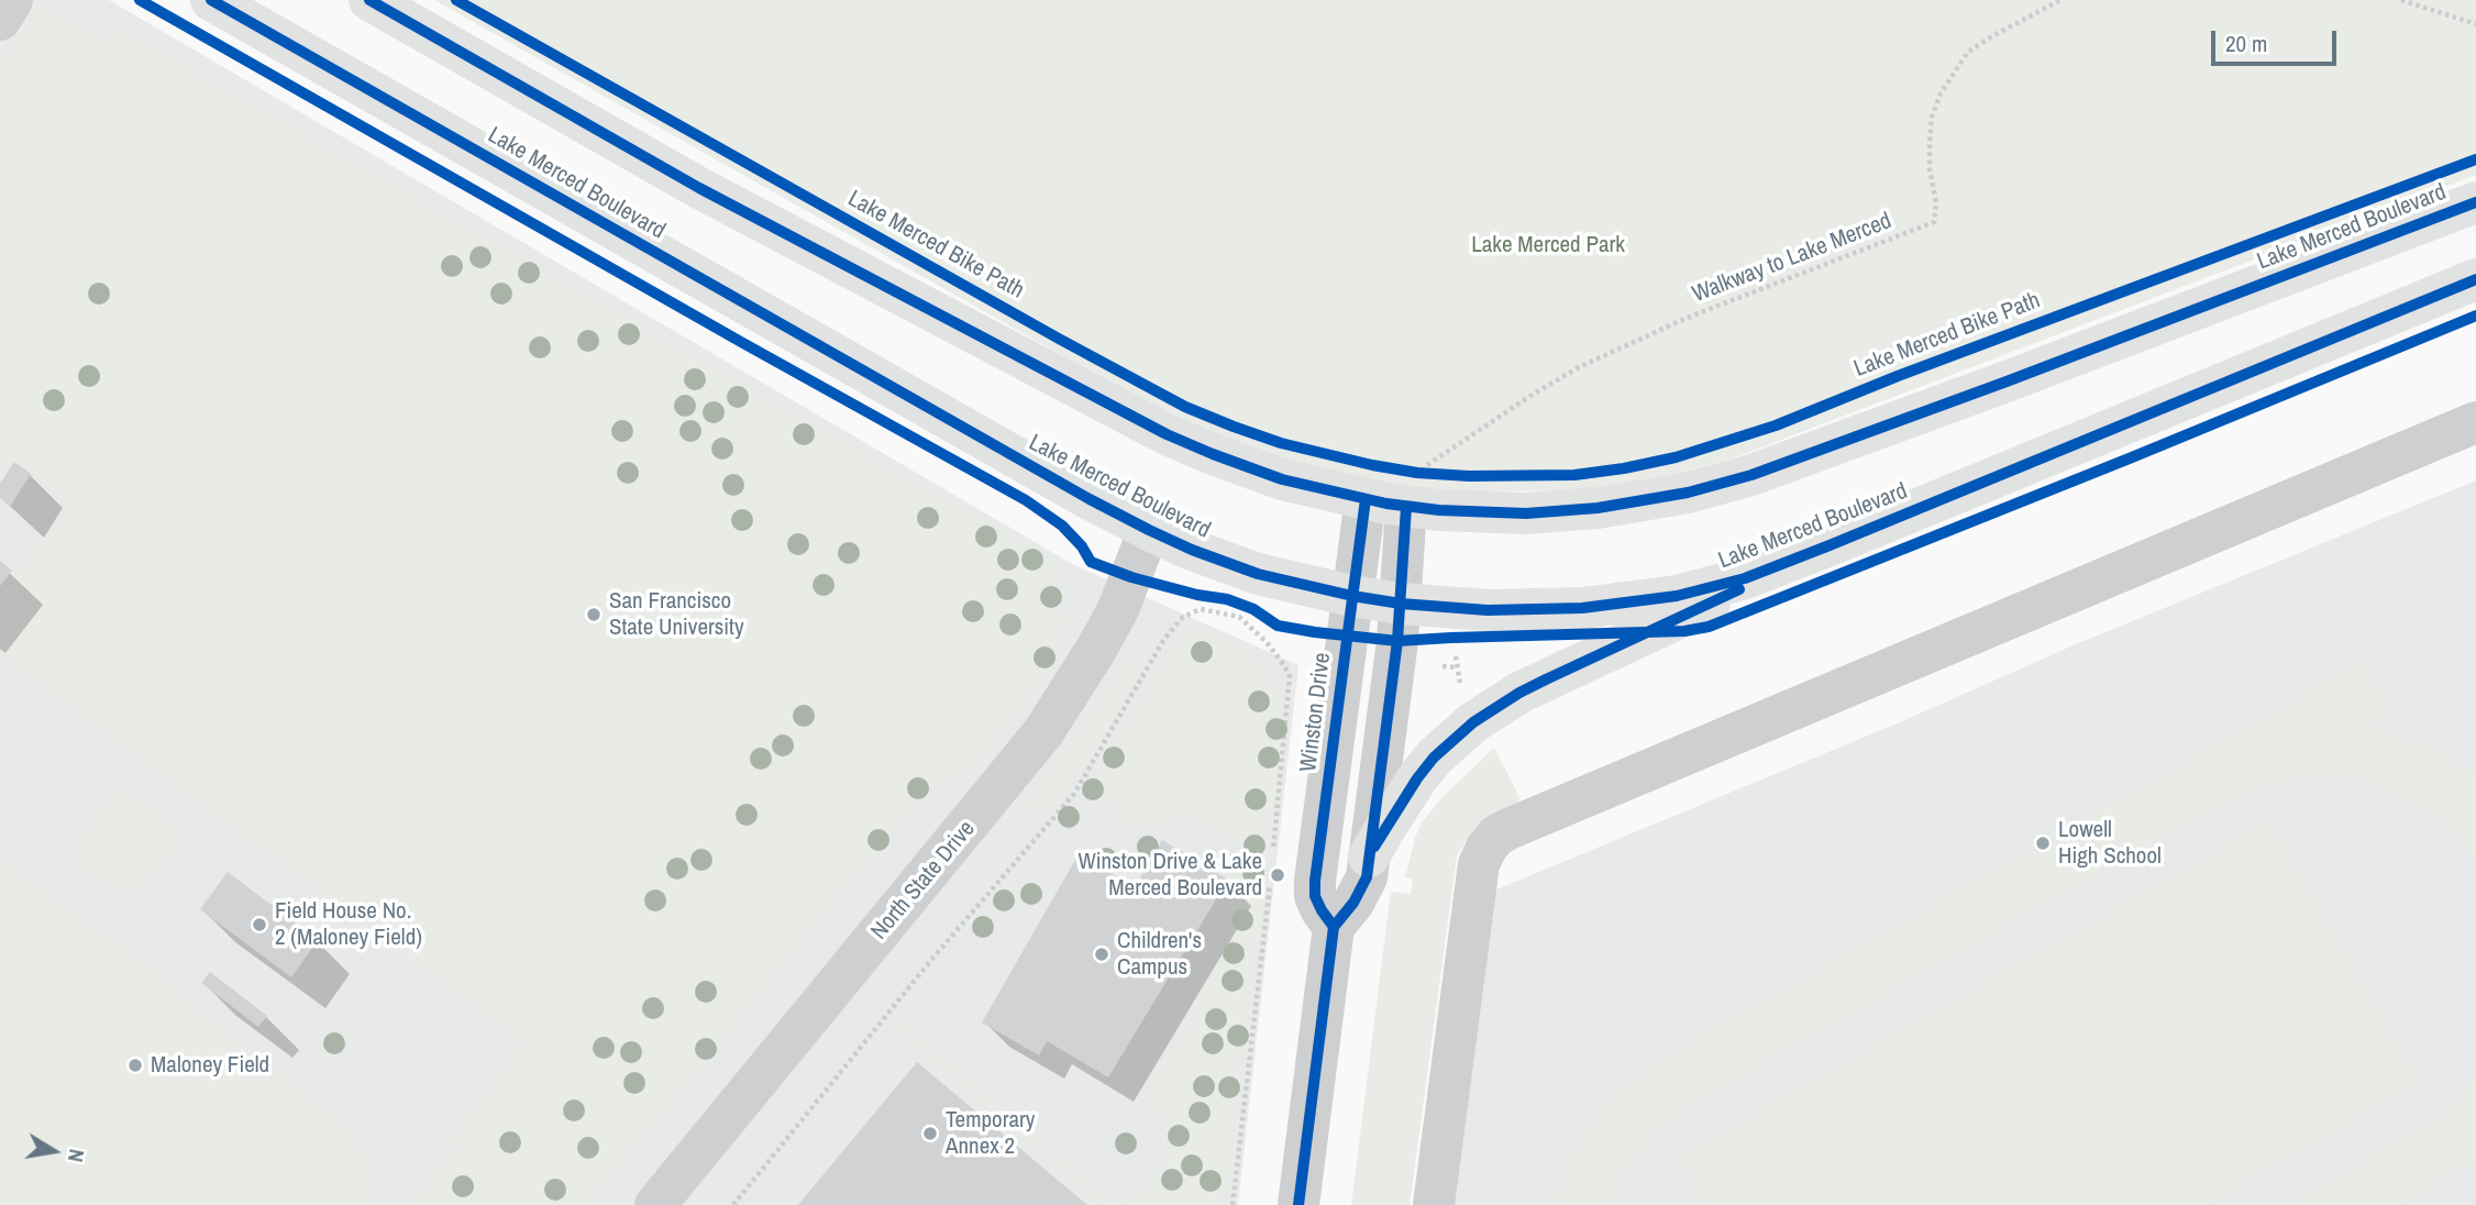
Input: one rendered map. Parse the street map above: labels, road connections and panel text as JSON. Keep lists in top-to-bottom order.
{
  "streets": {
    "main road": ["Lake Merced Boulevard"],
    "street": ["Winston Drive", "North State Drive"],
    "path": ["Walkway to Lake Merced"],
    "cycle path": ["Lake Merced Bike Path"]
  },
  "crossings": [
    ["Lake Merced Boulevard", "Walkway to Lake Merced"],
    ["Lake Merced Boulevard", "Winston Drive"],
    ["Lake Merced Boulevard", "North State Drive"],
    ["Walkway to Lake Merced", "Winston Drive"]
  ],
  "parks": ["Lake Merced Park"],
  "places": [
    "San Francisco State University",
    "Lowell High School",
    "Winston Drive & Lake Merced Boulevard",
    "Field House No. 2 (Maloney Field)",
    "Children's Campus",
    "Maloney Field",
    "Temporary Annex 2"
  ],
  "scale_bar": "20 m",
  "north": "right"
}
